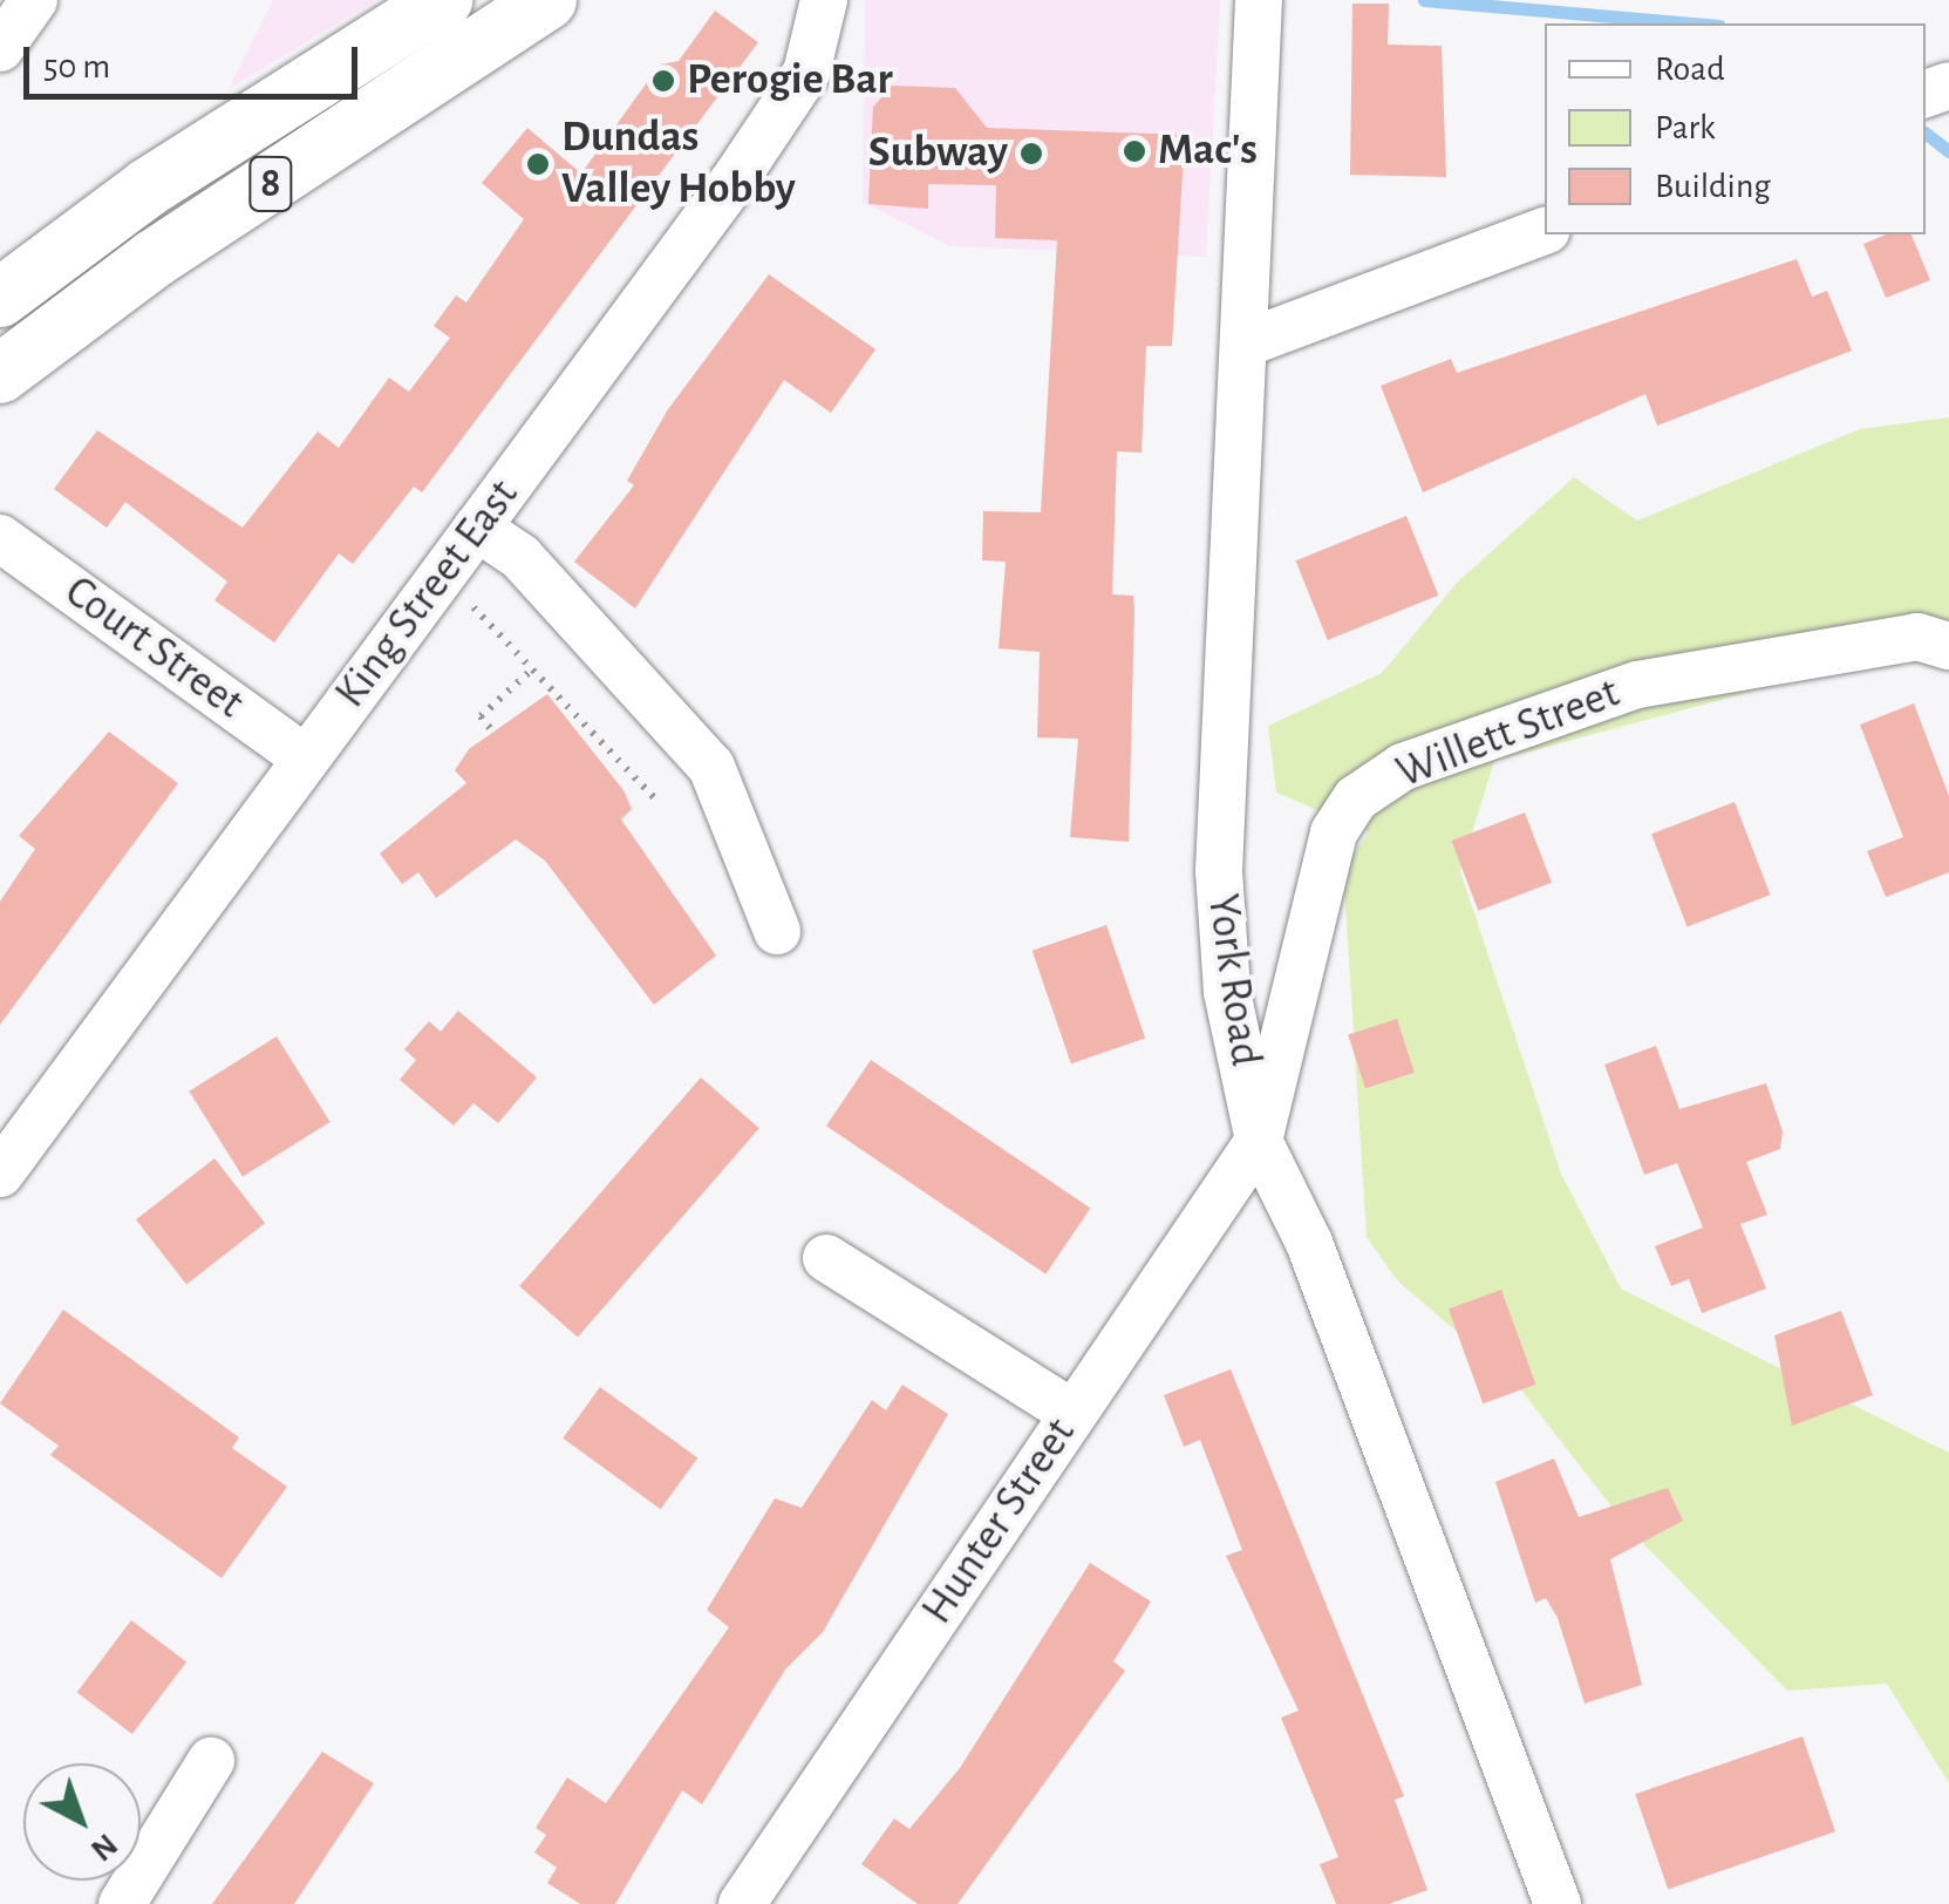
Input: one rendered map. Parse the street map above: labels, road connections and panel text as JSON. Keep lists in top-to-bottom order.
{
  "streets": {
    "main road": ["8"],
    "street": [
      "King Street East",
      "Court Street",
      "Willett Street",
      "York Road",
      "Hunter Street"
    ]
  },
  "crossings": [
    ["King Street East", "Court Street"],
    ["Willett Street", "York Road"],
    ["Willett Street", "Hunter Street"],
    ["York Road", "Hunter Street"]
  ],
  "places": [
    "Perogie Bar",
    "Mac's",
    "Subway",
    "Dundas Valley Hobby"
  ],
  "legend": ["Road", "Park", "Building"],
  "scale_bar": "50 m",
  "north": "bottom right"
}
